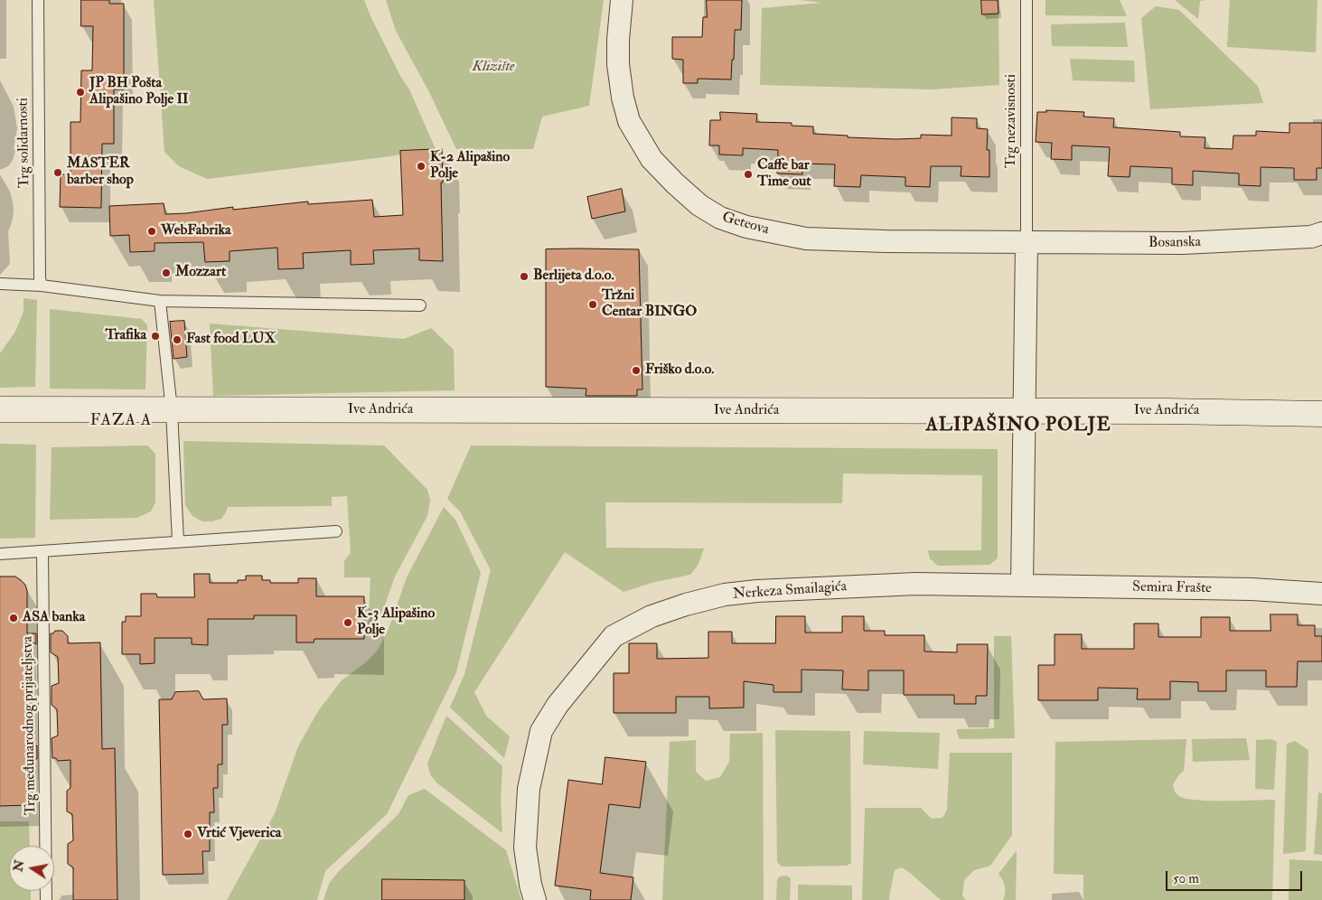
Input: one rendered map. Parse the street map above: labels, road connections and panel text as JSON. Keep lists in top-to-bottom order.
{
  "streets": {
    "main road": ["Ive Andrića"],
    "street": [
      "Geteova",
      "Bosanska",
      "Semira Frašte",
      "Nerkeza Smailagića"
    ],
    "lane": ["Trg nezavisnosti", "Trg solidarnosti", "Trg međunarodnog prijateljstva"]
  },
  "crossings": [
    ["Trg nezavisnosti", "Geteova"],
    ["Trg nezavisnosti", "Bosanska"],
    ["Geteova", "Bosanska"],
    ["Semira Frašte", "Nerkeza Smailagića"]
  ],
  "districts": ["FAZA A", "ALIPAŠINO POLJE"],
  "parks": ["Klizište"],
  "places": [
    "JP BH Pošta Alipašino Polje II",
    "K-2 Alipašino Polje",
    "MASTER barber shop",
    "Caffe bar Time out",
    "WebFabrika",
    "Mozzart",
    "Berlijeta d.o.o.",
    "Tržni Centar BINGO",
    "Trafika",
    "Fast food LUX",
    "Friško d.o.o.",
    "ASA banka",
    "K-3 Alipašino Polje",
    "Vrtić Vjeverica"
  ],
  "scale_bar": "50 m",
  "north": "left"
}
